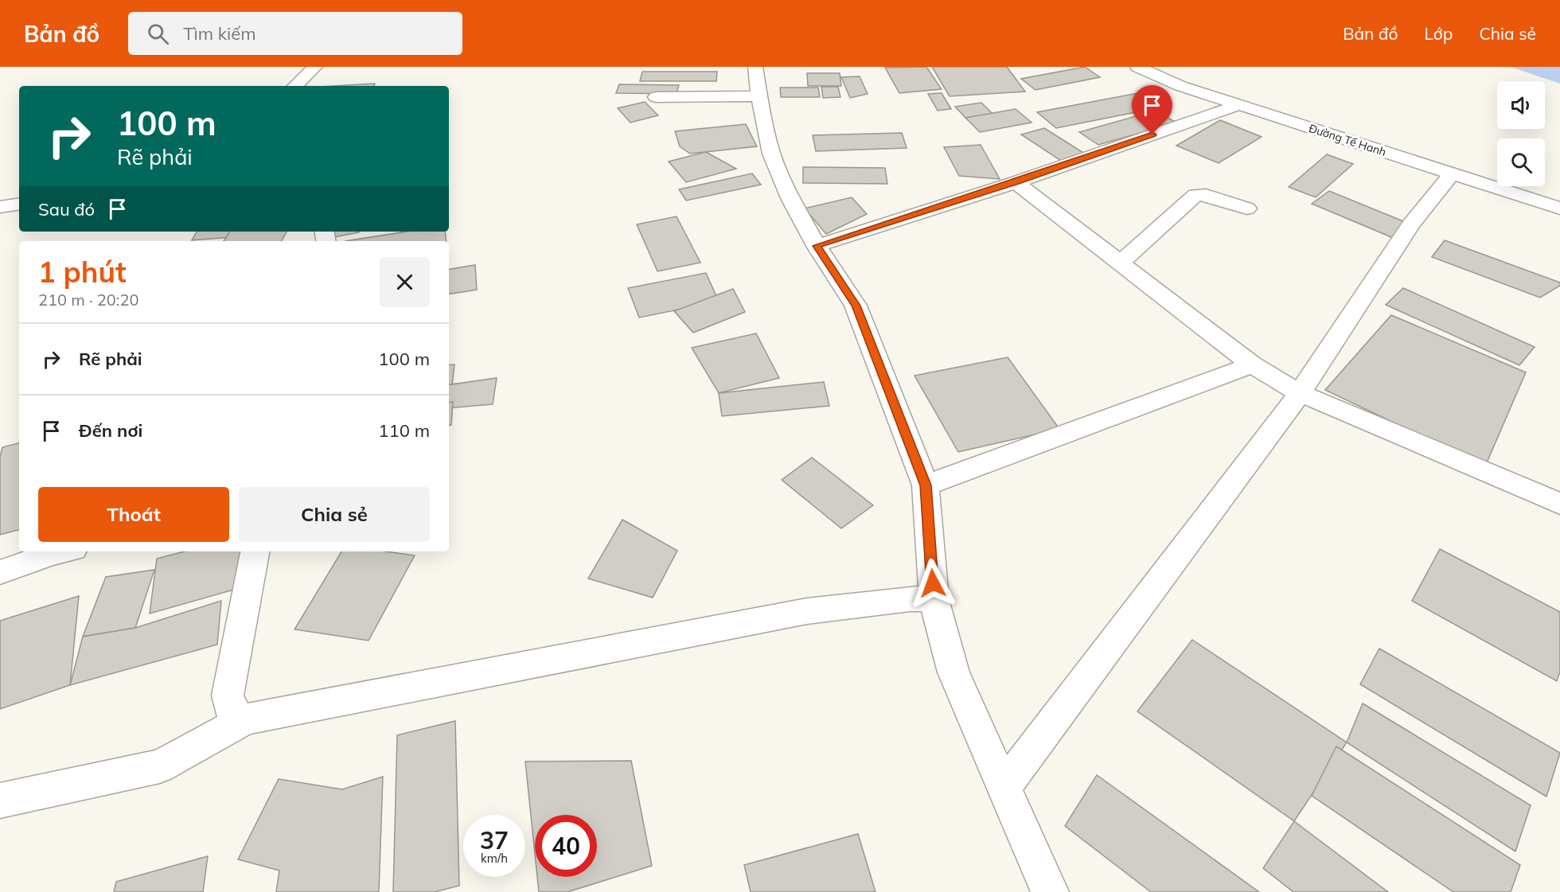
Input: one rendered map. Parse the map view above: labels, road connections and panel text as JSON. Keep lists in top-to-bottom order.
{
  "streets": {
    "street": ["Đường Tế Hanh"]
  },
  "page": {
    "header": "Bản đồ",
    "search": "Tìm kiếm",
    "nav": ["Bản đồ", "Lớp", "Chia sẻ"],
    "turn": ["100 m", "Rẽ phải"],
    "then": "Sau đó",
    "heading": ["1 phút", "210 m · 20:20"],
    "list": [
      {
        "name": "Rẽ phải",
        "value": "100 m"
      },
      {
        "name": "Đến nơi",
        "value": "110 m"
      }
    ],
    "buttons": ["Thoát", "Chia sẻ"],
    "speed": "37 km/h",
    "limit": "40"
  }
}
